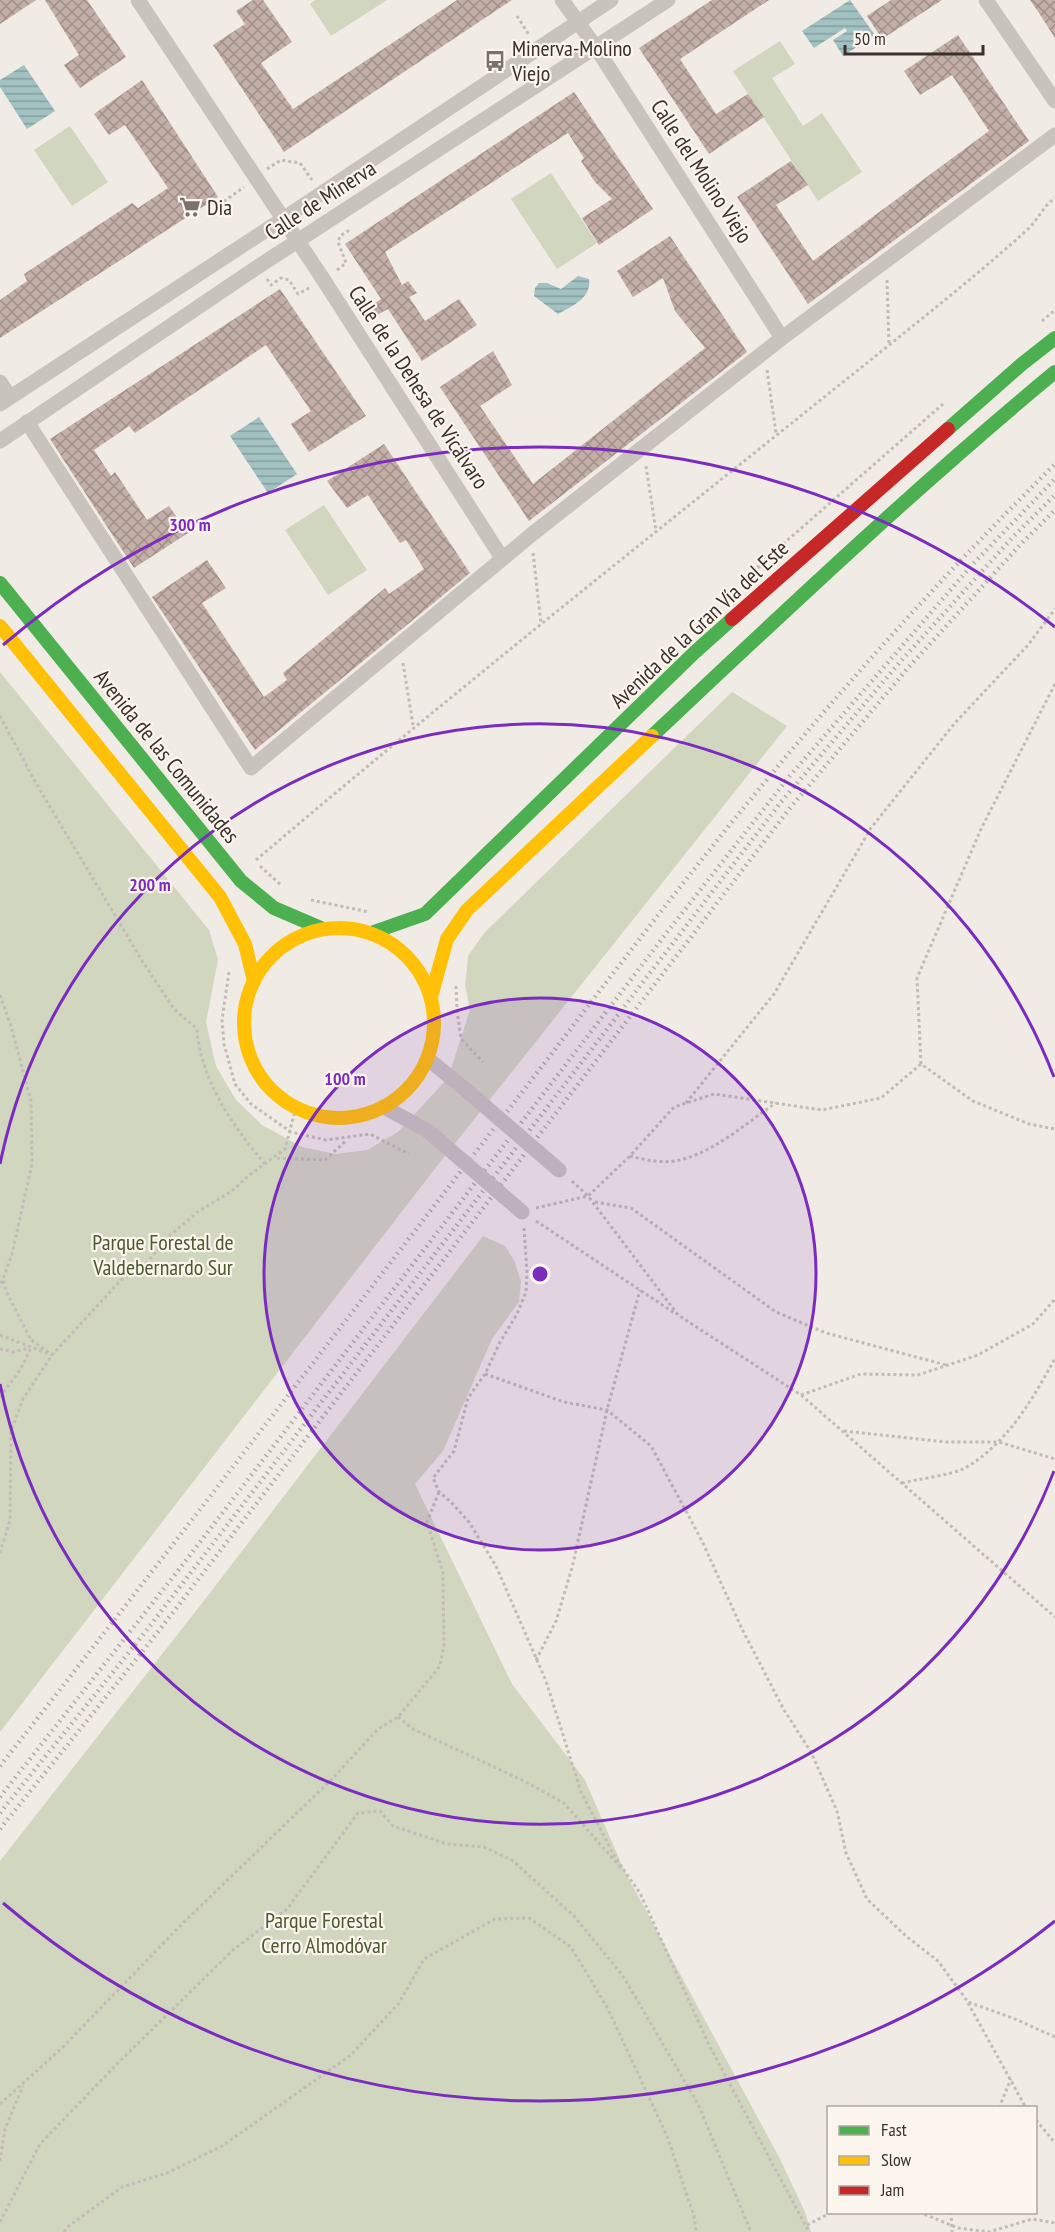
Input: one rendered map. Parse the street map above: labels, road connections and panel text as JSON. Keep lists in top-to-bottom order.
{
  "streets": {
    "street": [
      "Calle del Molino Viejo",
      "Calle de Minerva",
      "Calle de la Dehesa de Vicálvaro",
      "Avenida de la Gran Vía del Este",
      "Avenida de las Comunidades"
    ]
  },
  "crossings": [
    ["Calle del Molino Viejo", "Calle de Minerva"],
    ["Calle de Minerva", "Calle de la Dehesa de Vicálvaro"],
    ["Avenida de la Gran Vía del Este", "Avenida de las Comunidades"]
  ],
  "parks": ["Parque Forestal de Valdebernardo Sur", "Parque Forestal Cerro Almodóvar"],
  "places": {
    "bus stop": ["Minerva-Molino Viejo"],
    "supermarket": ["Dia"]
  },
  "legend": ["Fast", "Slow", "Jam"],
  "scale_bar": "50 m",
  "rings": ["300 m", "200 m", "100 m"]
}
